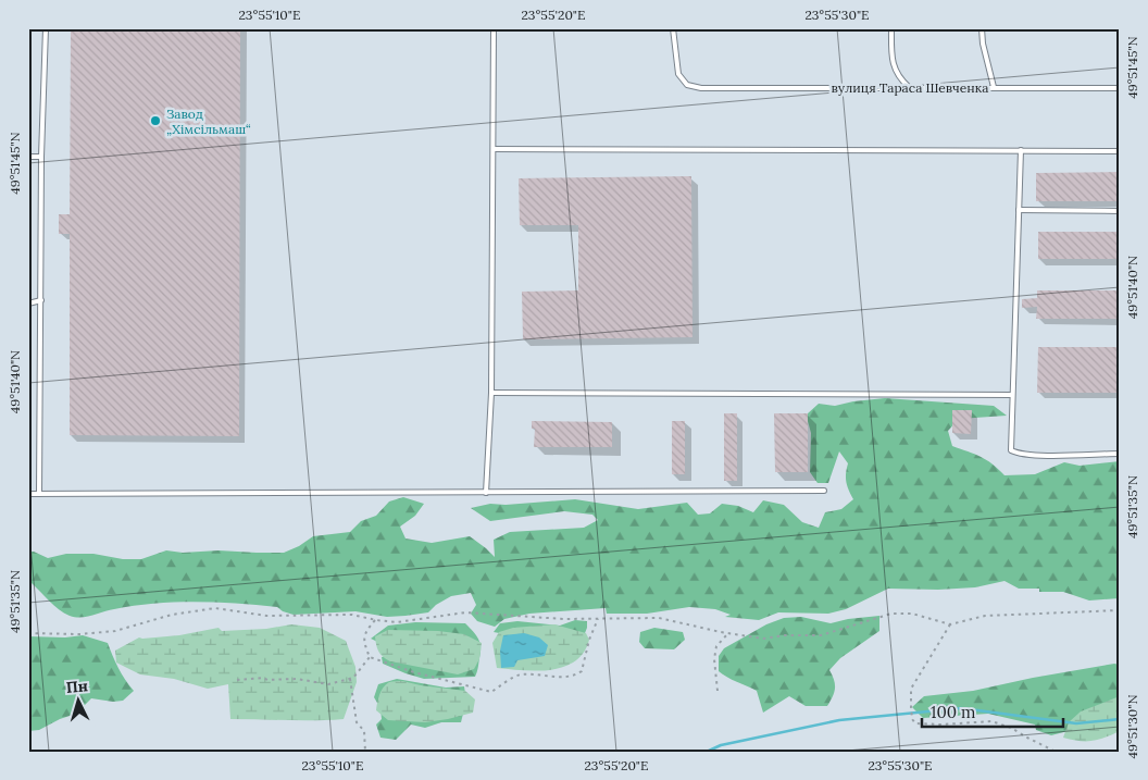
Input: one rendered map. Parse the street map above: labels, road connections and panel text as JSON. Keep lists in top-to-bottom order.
{
  "streets": {
    "lane": ["вулиця Тараса Шевченка"]
  },
  "places": ["Завод „Хімсільмаш“"],
  "scale_bar": "100 m",
  "north": "top",
  "coordinates": [
    "23°55'10\"E",
    "23°55'20\"E",
    "23°55'30\"E",
    "49°51'45\"N",
    "49°51'40\"N",
    "49°51'35\"N",
    "49°51'30\"N"
  ]
}
